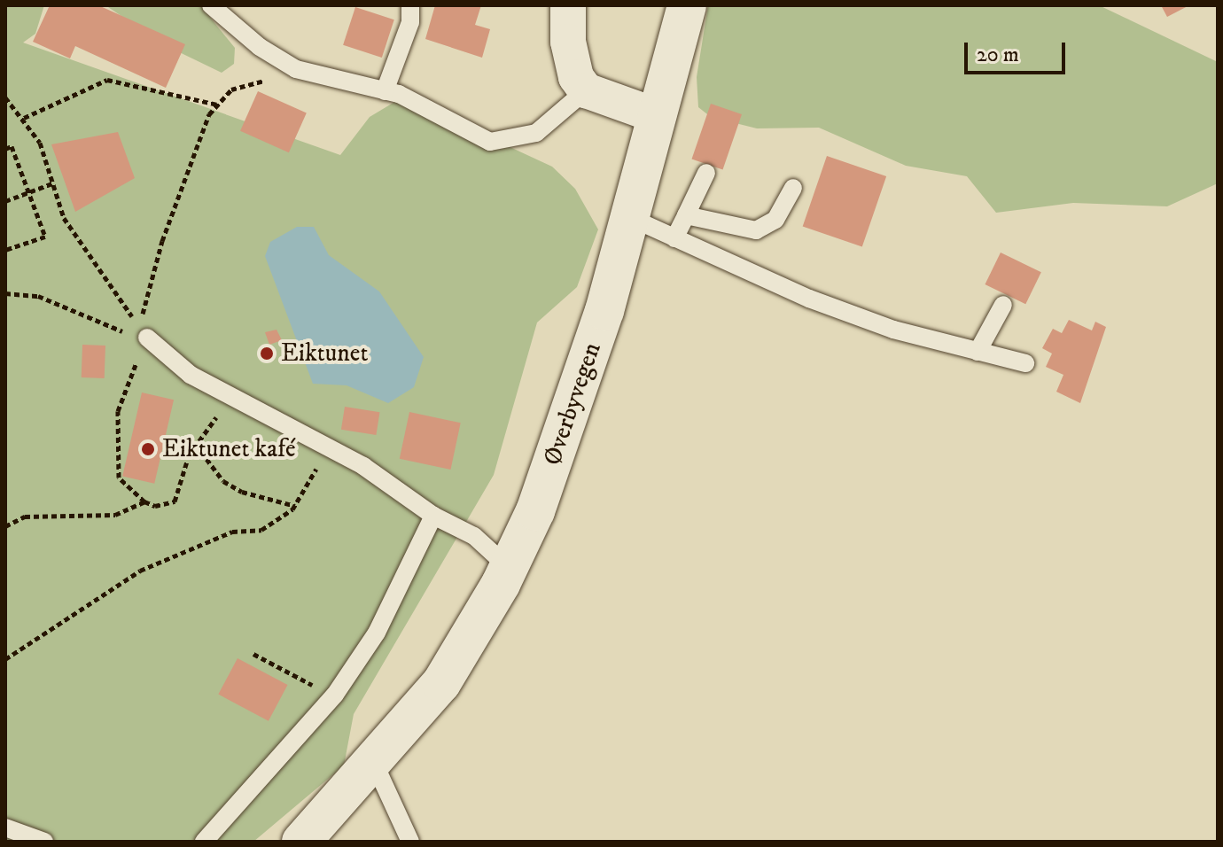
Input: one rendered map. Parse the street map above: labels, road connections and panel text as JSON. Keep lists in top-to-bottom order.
{
  "streets": {
    "main road": ["Øverbyvegen"]
  },
  "places": ["Eiktunet", "Eiktunet kafé"],
  "scale_bar": "20 m"
}
